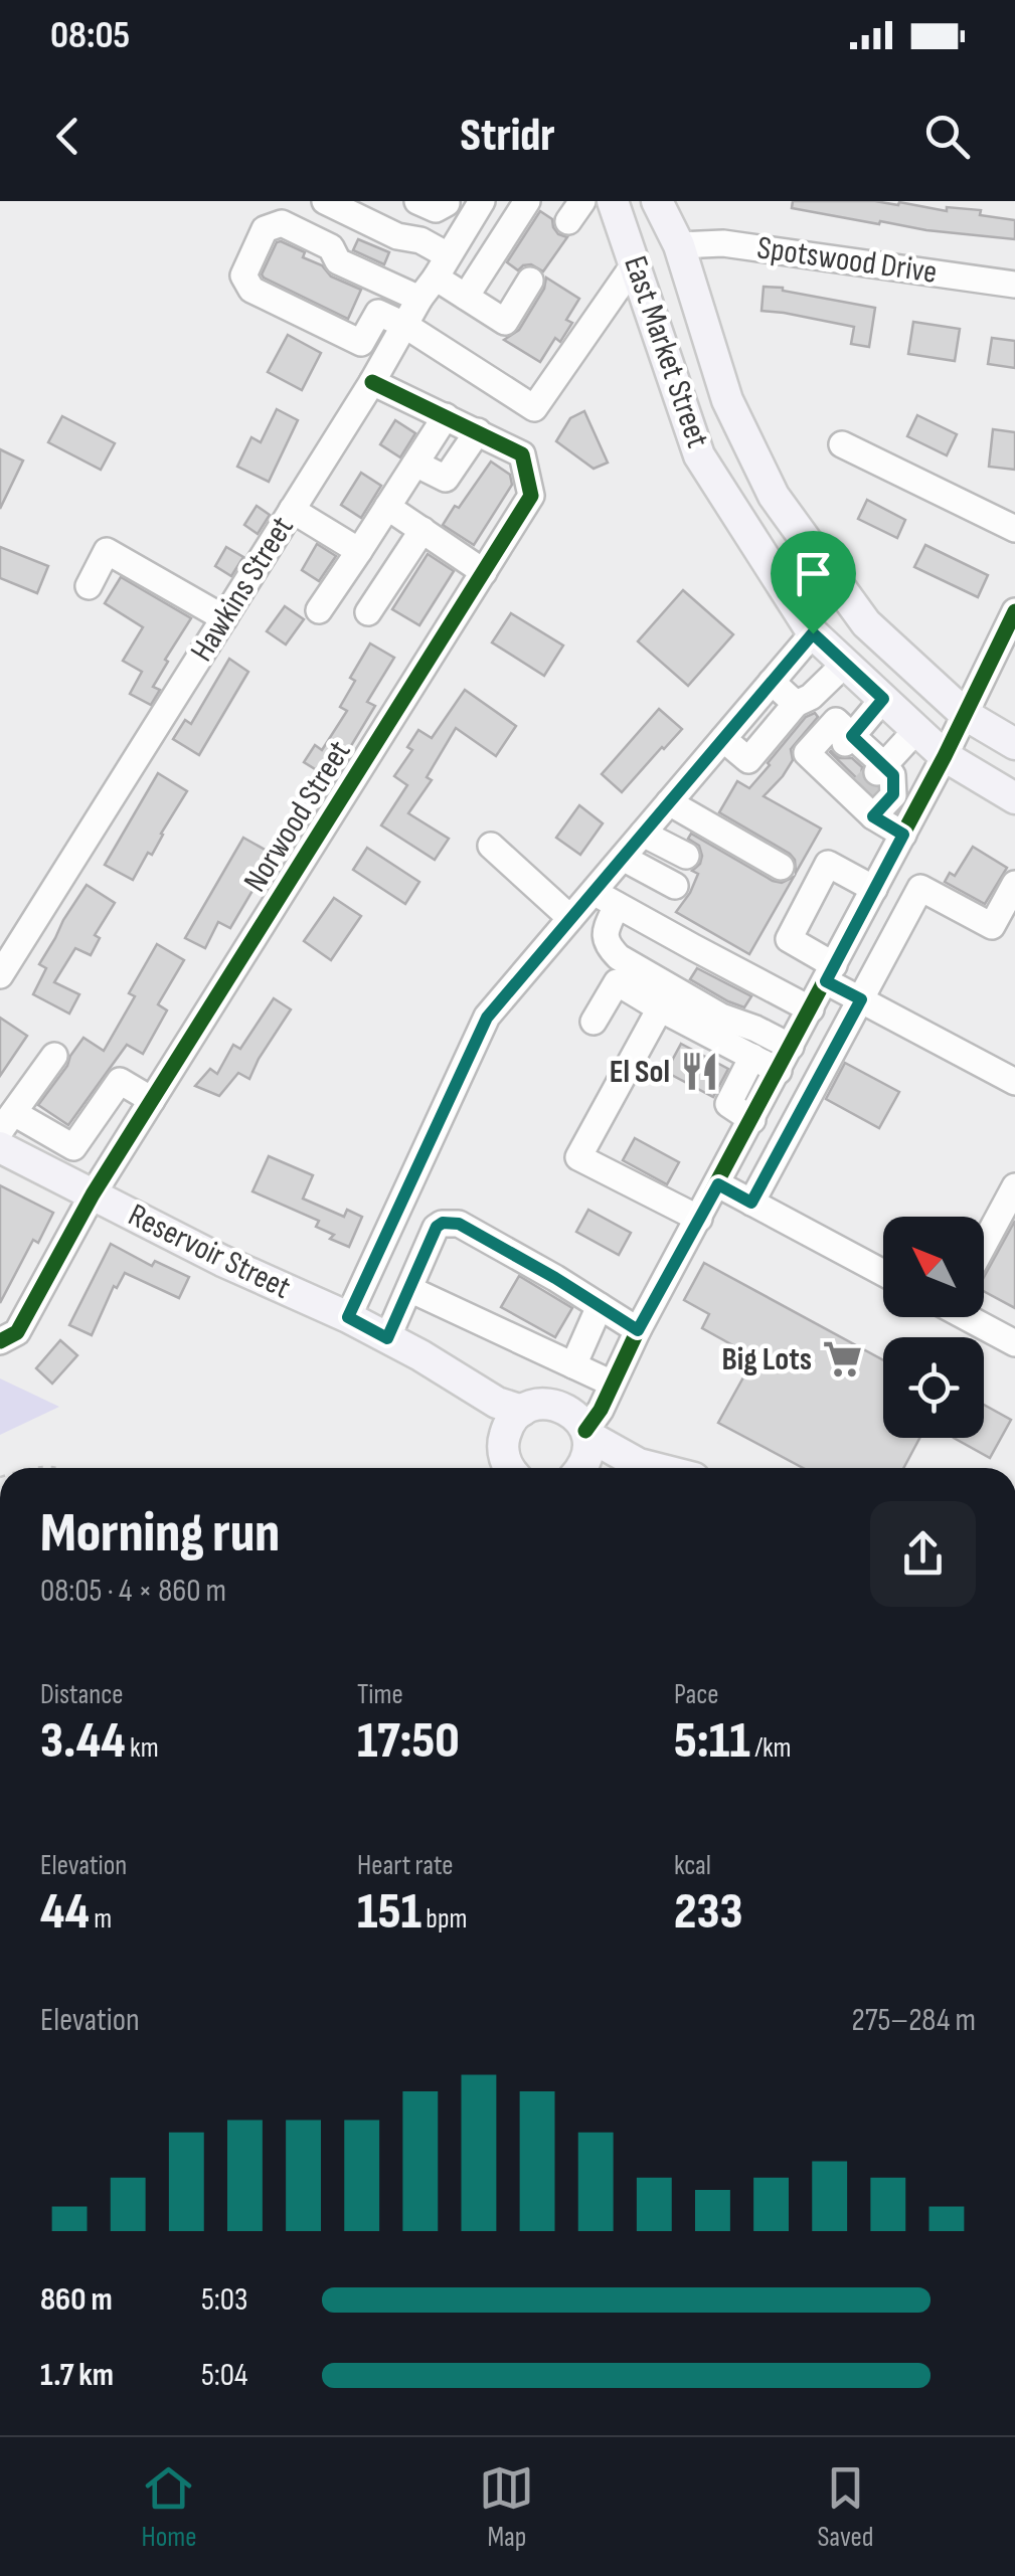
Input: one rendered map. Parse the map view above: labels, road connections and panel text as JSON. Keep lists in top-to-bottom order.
{
  "streets": {
    "main road": ["East Market Street", "Reservoir Street"],
    "street": ["Spotswood Drive", "Hawkins Street", "Norwood Street"]
  },
  "crossings": [
    ["Spotswood Drive", "East Market Street"],
    ["Hawkins Street", "Norwood Street"],
    ["Norwood Street", "Reservoir Street"]
  ],
  "places": {
    "restaurant": ["El Sol"],
    "supermarket": ["Big Lots"]
  },
  "north": "top left",
  "page": {
    "status": "08:05",
    "header": "Stridr",
    "heading": ["Morning run", "08:05 · 4 × 860 m"],
    "stats": [
      ["Distance", "3.44 km"],
      ["Time", "17:50"],
      ["Pace", "5:11 /km"],
      ["Elevation", "44 m"],
      ["Heart rate", "151 bpm"],
      ["kcal", "233"]
    ],
    "chart": ["Elevation", "275–284 m"],
    "list": [
      {
        "name": "860 m",
        "note": "5:03"
      },
      {
        "name": "1.7 km",
        "note": "5:04"
      }
    ],
    "tabs": ["Home", "Map", "Saved"]
  }
}
